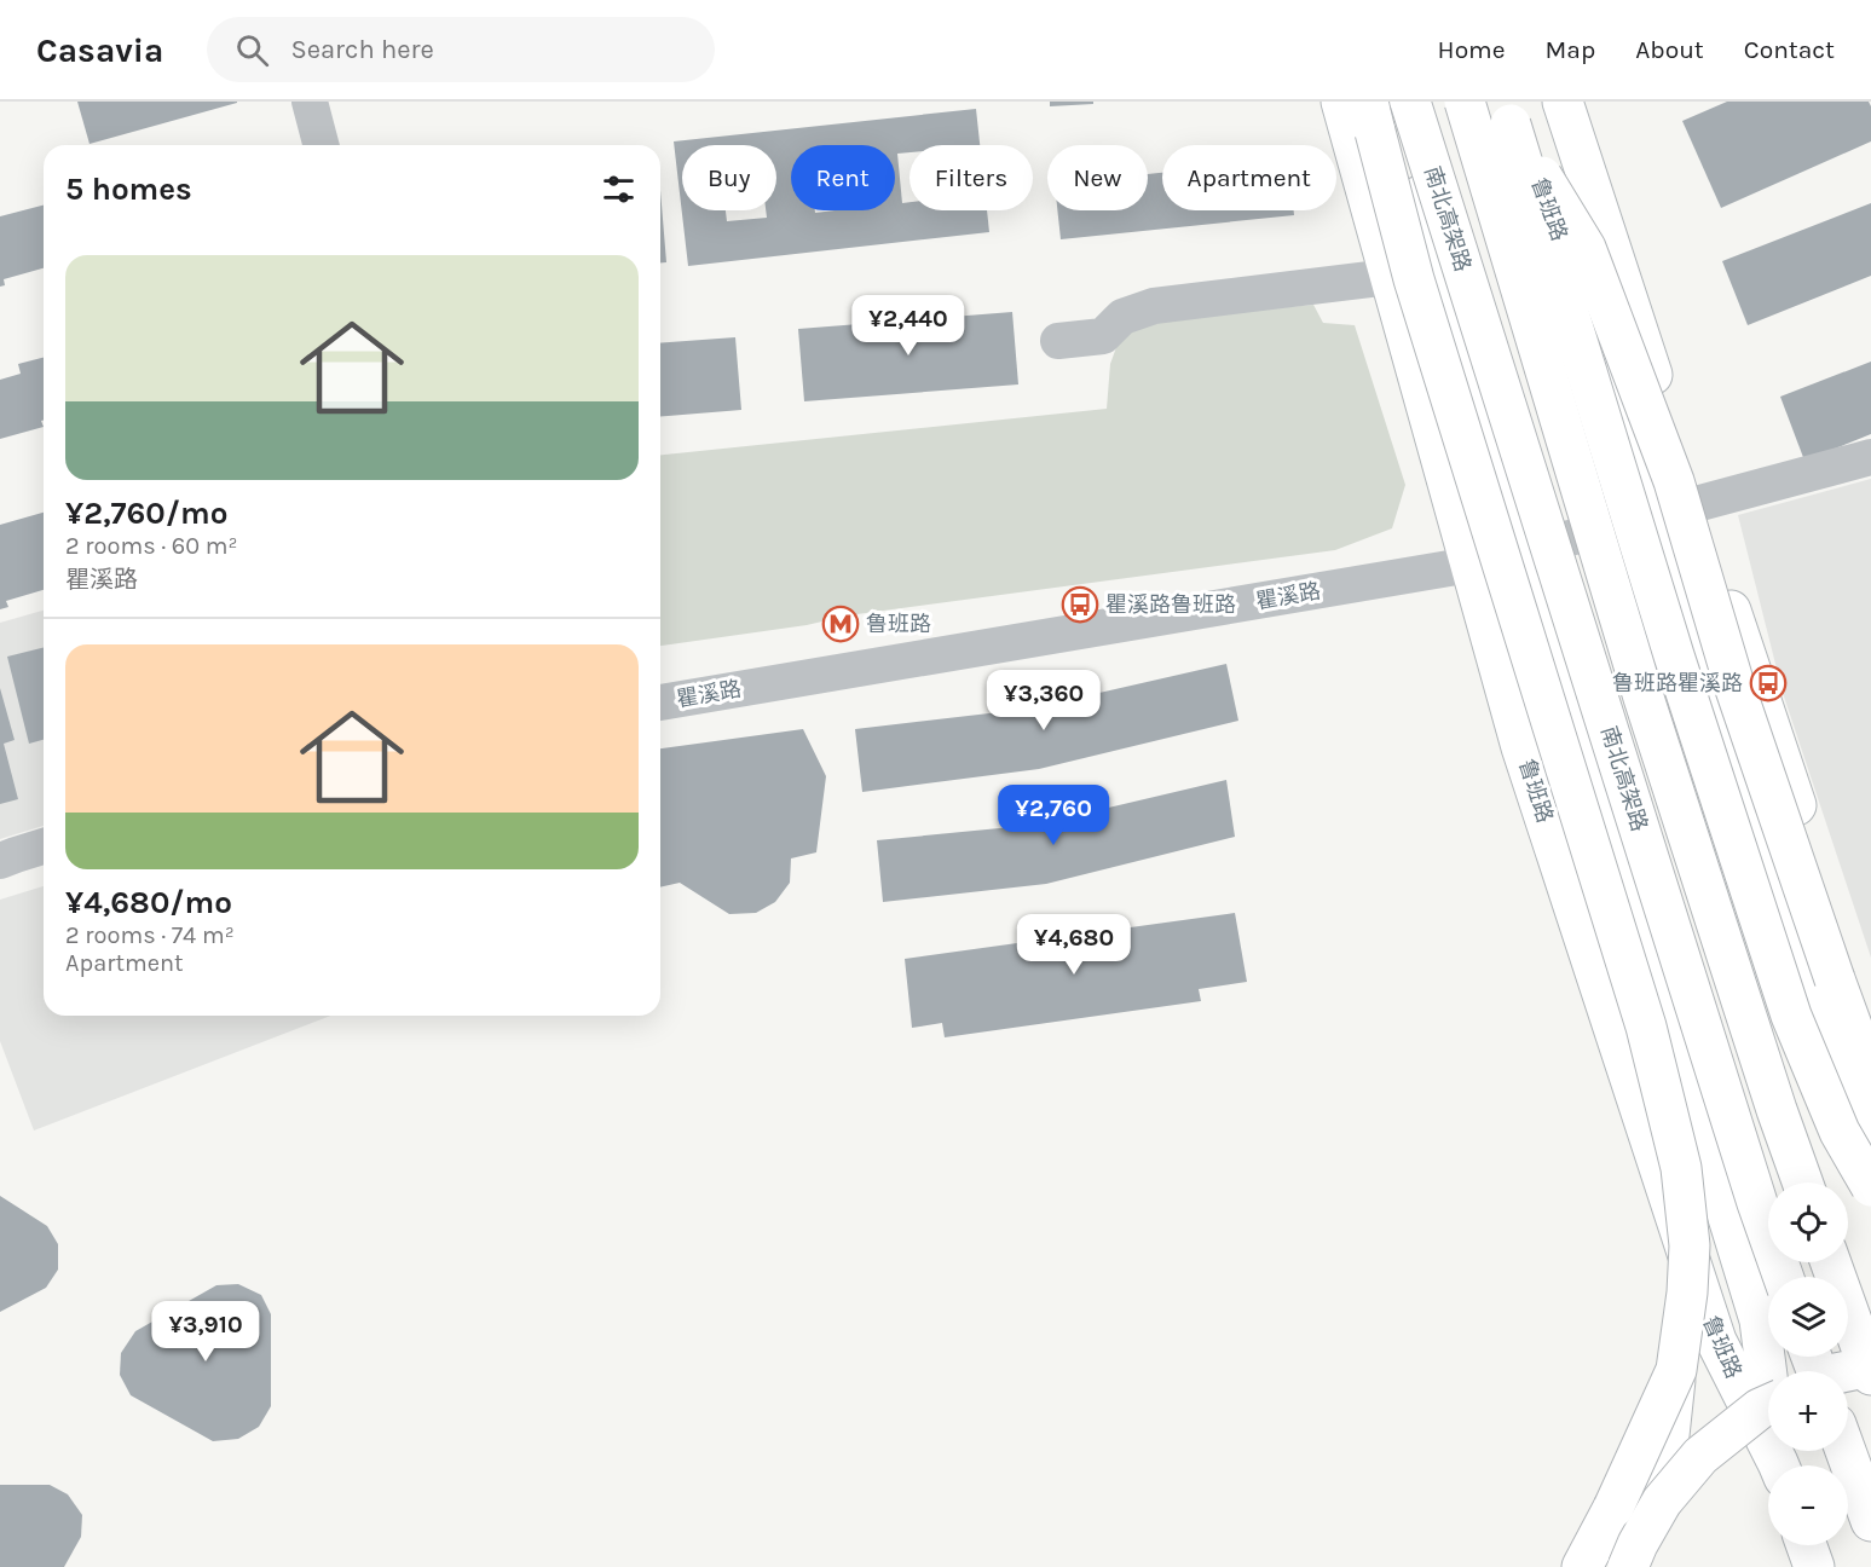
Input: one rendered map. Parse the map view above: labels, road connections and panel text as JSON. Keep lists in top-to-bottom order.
{
  "streets": {
    "main road": ["鲁班路", "南北高架路"],
    "street": ["瞿溪路"]
  },
  "crossings": [
    ["鲁班路", "瞿溪路"]
  ],
  "places": {
    "bus stop": ["瞿溪路鲁班路", "鲁班路瞿溪路"],
    "metro station": ["鲁班路"]
  },
  "page": {
    "header": "Casavia",
    "search": "Search here",
    "nav": [
      "Home",
      "Map",
      "About",
      "Contact"
    ],
    "chip": [
      "Buy",
      "Rent",
      "Filters",
      "New",
      "Apartment"
    ],
    "heading": "5 homes",
    "list": [
      {
        "name": "¥2,760/mo",
        "note": "2 rooms · 60 m² · 瞿溪路"
      },
      {
        "name": "¥4,680/mo",
        "note": "2 rooms · 74 m² · Apartment"
      }
    ],
    "price": [
      "¥2,440",
      "¥3,360",
      "¥2,760",
      "¥4,680",
      "¥3,910"
    ],
    "map_buttons": ["+", "−"]
  }
}
